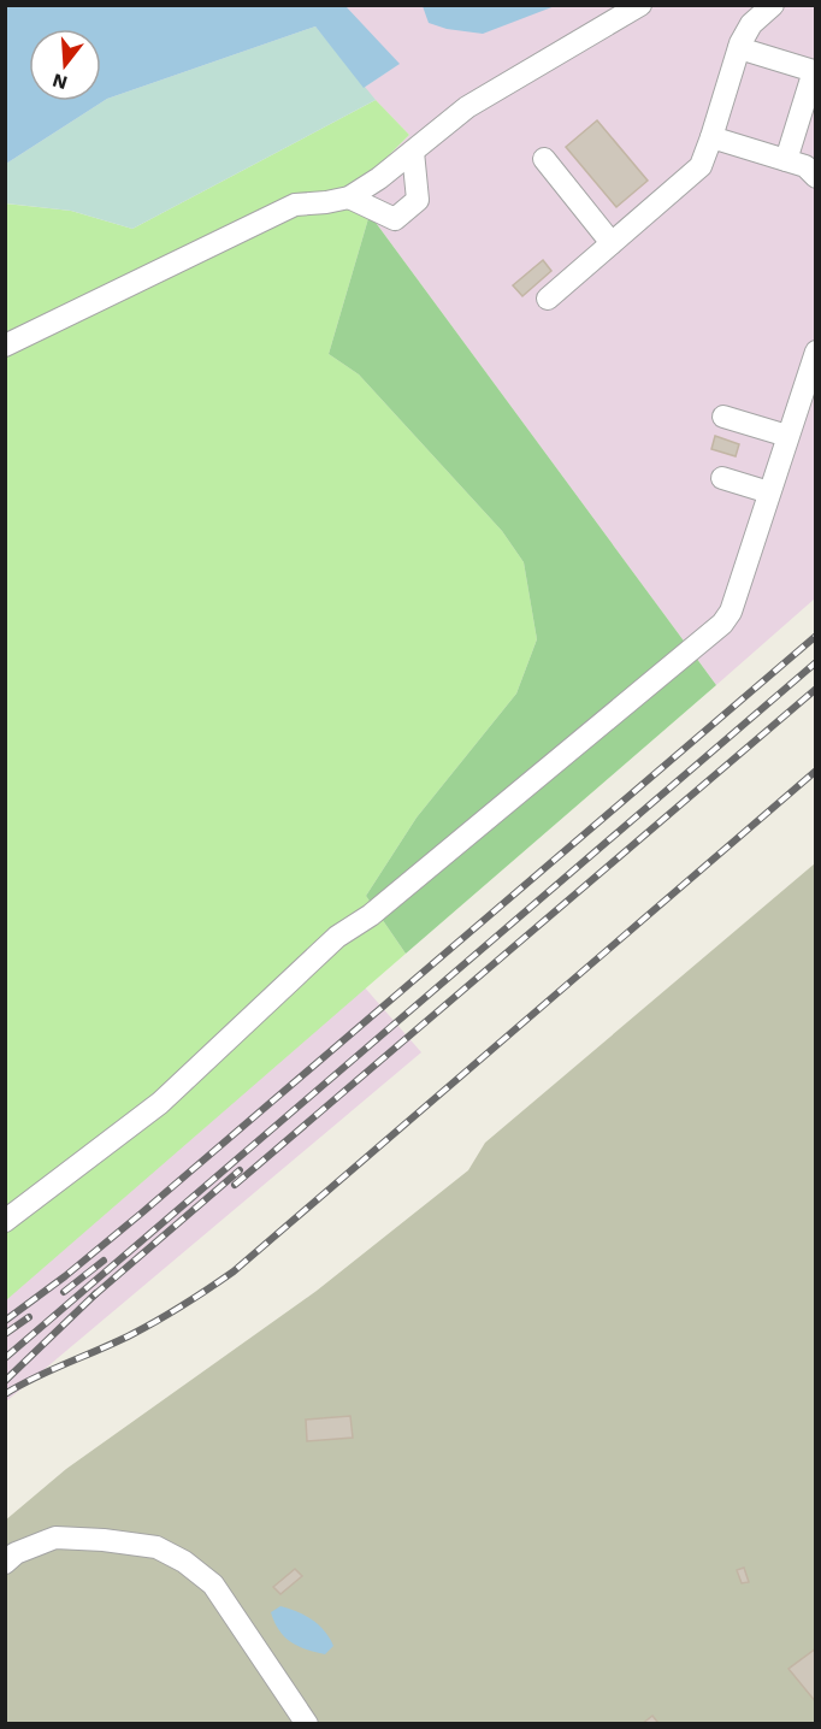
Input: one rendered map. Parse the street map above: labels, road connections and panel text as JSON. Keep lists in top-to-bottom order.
{
  "north": "bottom"
}
